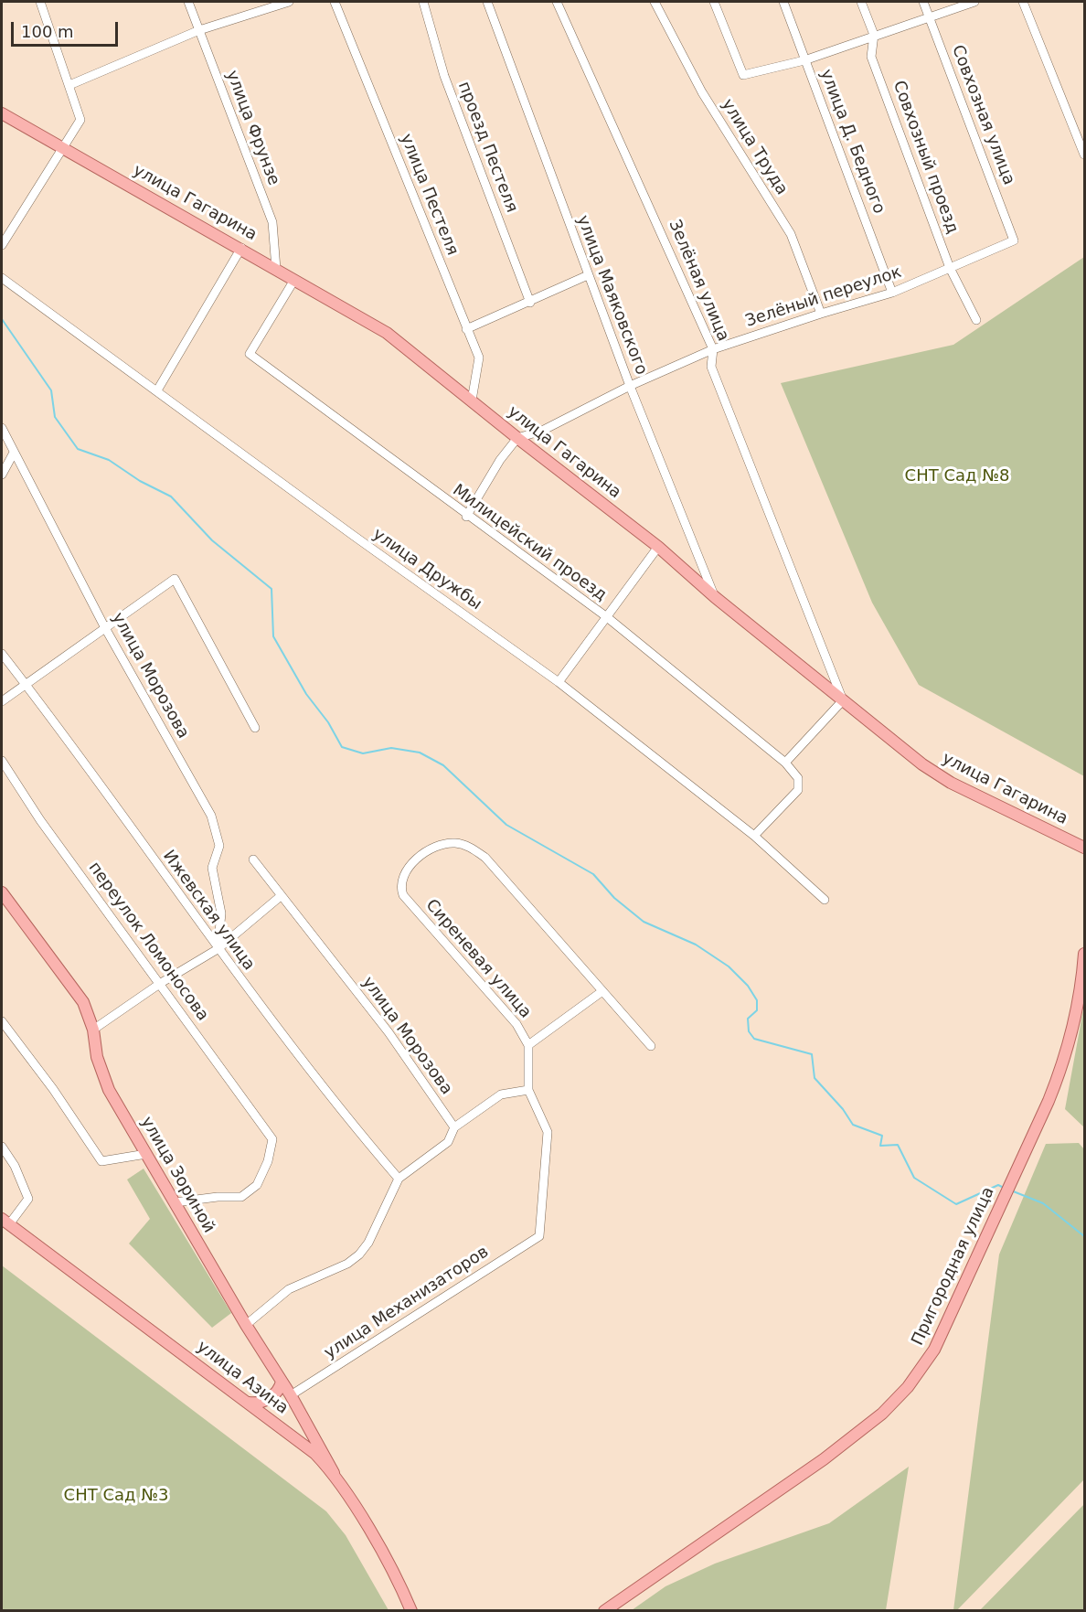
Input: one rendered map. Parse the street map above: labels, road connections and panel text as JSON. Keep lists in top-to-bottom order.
{
  "streets": {
    "main road": [
      "улица Гагарина",
      "улица Зориной",
      "Пригородная улица",
      "улица Азина"
    ],
    "street": [
      "Совхозная улица",
      "улица Фрунзе",
      "улица Д. Бедного",
      "проезд Пестеля",
      "улица Труда",
      "Совхозный проезд",
      "улица Пестеля",
      "Зелёная улица",
      "улица Маяковского",
      "Зелёный переулок",
      "Милицейский проезд",
      "улица Дружбы",
      "улица Морозова",
      "Ижевская улица",
      "переулок Ломоносова",
      "Сиреневая улица",
      "улица Механизаторов"
    ]
  },
  "crossings": [
    ["Совхозная улица", "Зелёный переулок"],
    ["улица Фрунзе", "улица Гагарина"],
    ["улица Д. Бедного", "Зелёный переулок"],
    ["улица Труда", "Зелёный переулок"],
    ["Совхозный проезд", "Зелёный переулок"],
    ["улица Пестеля", "улица Гагарина"],
    ["улица Гагарина", "Зелёная улица"],
    ["улица Гагарина", "улица Маяковского"],
    ["улица Гагарина", "Зелёный переулок"],
    ["улица Гагарина", "Милицейский проезд"],
    ["Зелёная улица", "Зелёный переулок"],
    ["улица Маяковского", "Зелёный переулок"],
    ["улица Морозова", "Ижевская улица"],
    ["переулок Ломоносова", "улица Зориной"],
    ["улица Зориной", "улица Механизаторов"],
    ["улица Зориной", "улица Азина"]
  ],
  "parks": ["СНТ Сад №8", "СНТ Сад №3"],
  "scale_bar": "100 m"
}
